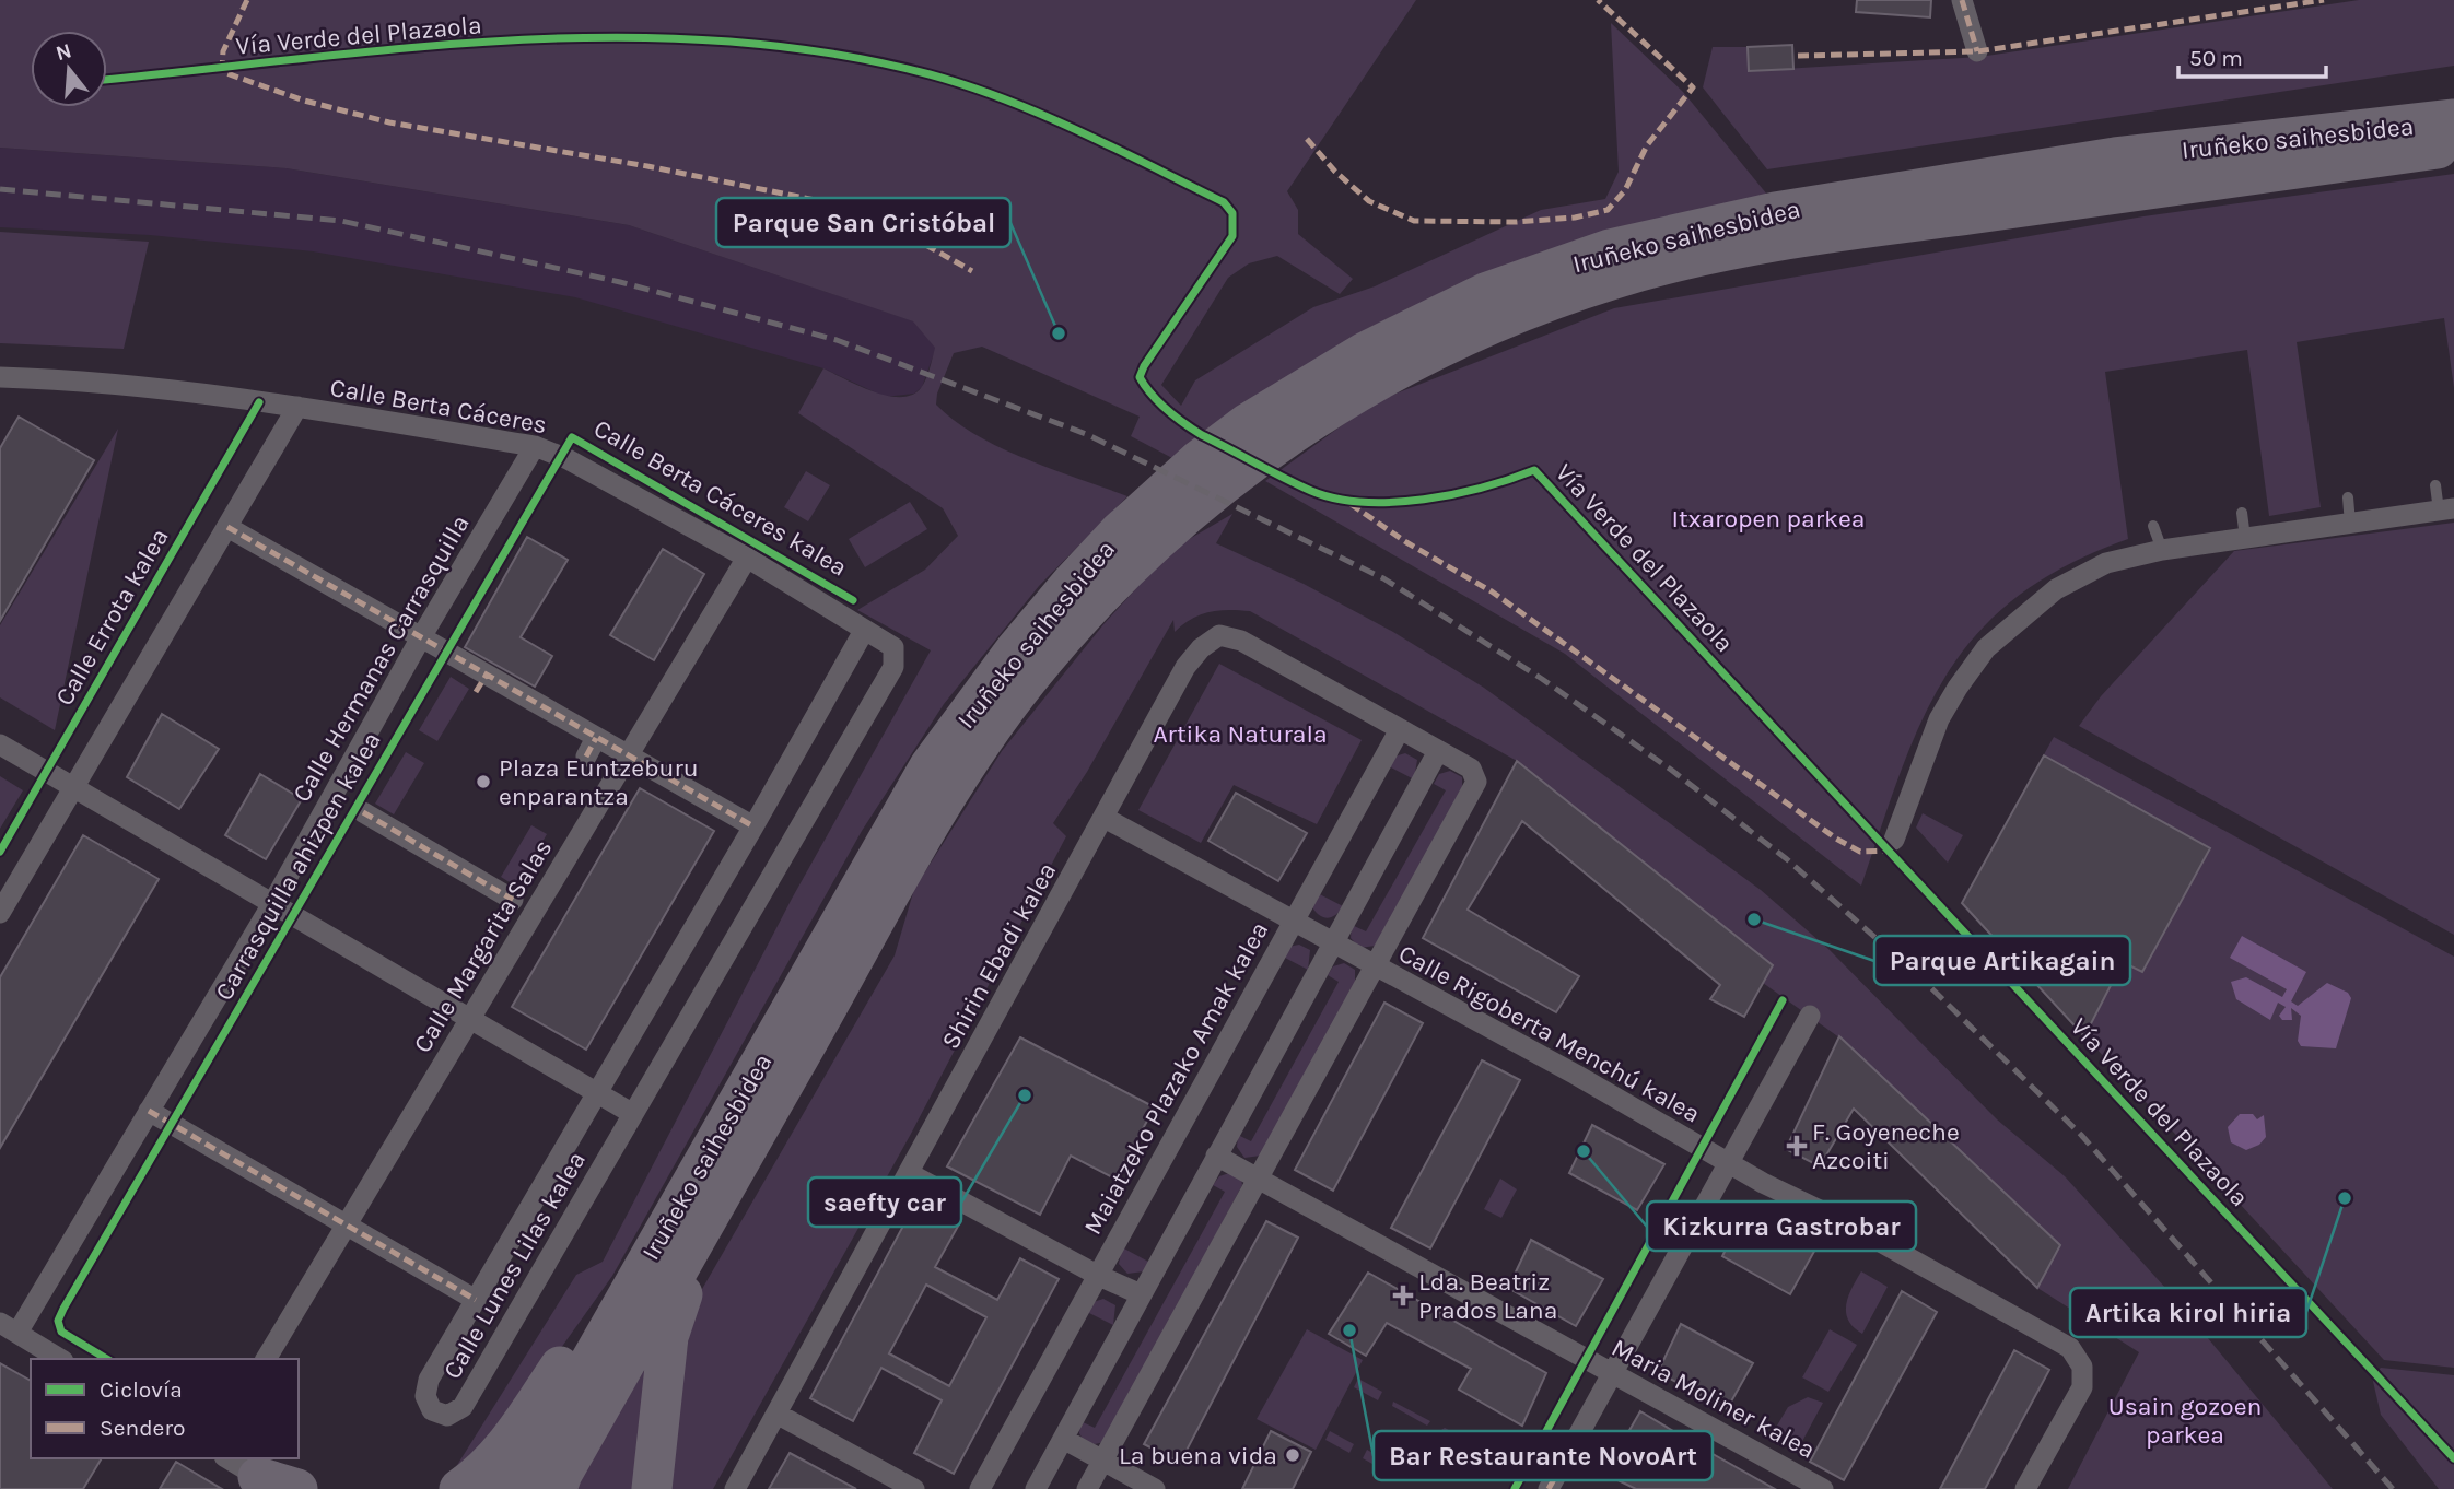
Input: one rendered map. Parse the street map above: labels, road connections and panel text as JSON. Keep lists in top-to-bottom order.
{
  "streets": {
    "highway": ["Iruñeko saihesbidea"],
    "street": [
      "Calle Berta Cáceres",
      "Calle Hermanas Carrasquilla",
      "Calle Margarita Salas",
      "Shirin Ebadi kalea",
      "Calle Rigoberta Menchú kalea",
      "Maiatzeko Plazako Amak kalea",
      "Calle Lunes Lilas kalea",
      "Maria Moliner kalea"
    ],
    "cycle path": ["Vía Verde del Plazaola", "Calle Berta Cáceres kalea", "Calle Errota kalea"]
  },
  "crossings": [
    ["Calle Berta Cáceres", "Calle Hermanas Carrasquilla"],
    ["Calle Berta Cáceres", "Calle Margarita Salas"],
    ["Calle Berta Cáceres", "Calle Lunes Lilas kalea"],
    ["Shirin Ebadi kalea", "Calle Rigoberta Menchú kalea"],
    ["Shirin Ebadi kalea", "Maiatzeko Plazako Amak kalea"],
    ["Calle Rigoberta Menchú kalea", "Maiatzeko Plazako Amak kalea"]
  ],
  "parks": ["Itxaropen parkea", "Artika Naturala", "Usain gozoen parkea"],
  "places": {
    "other": [
      "Parque San Cristóbal",
      "Plaza Euntzeburu enparantza",
      "Parque Artikagain",
      "saefty car",
      "Kizkurra Gastrobar",
      "Artika kirol hiria",
      "Bar Restaurante NovoArt",
      "La buena vida"
    ],
    "health": ["F. Goyeneche Azcoiti", "Lda. Beatriz Prados Lana"]
  },
  "legend": ["Ciclovía", "Sendero"],
  "scale_bar": "50 m",
  "north": "top"
}
